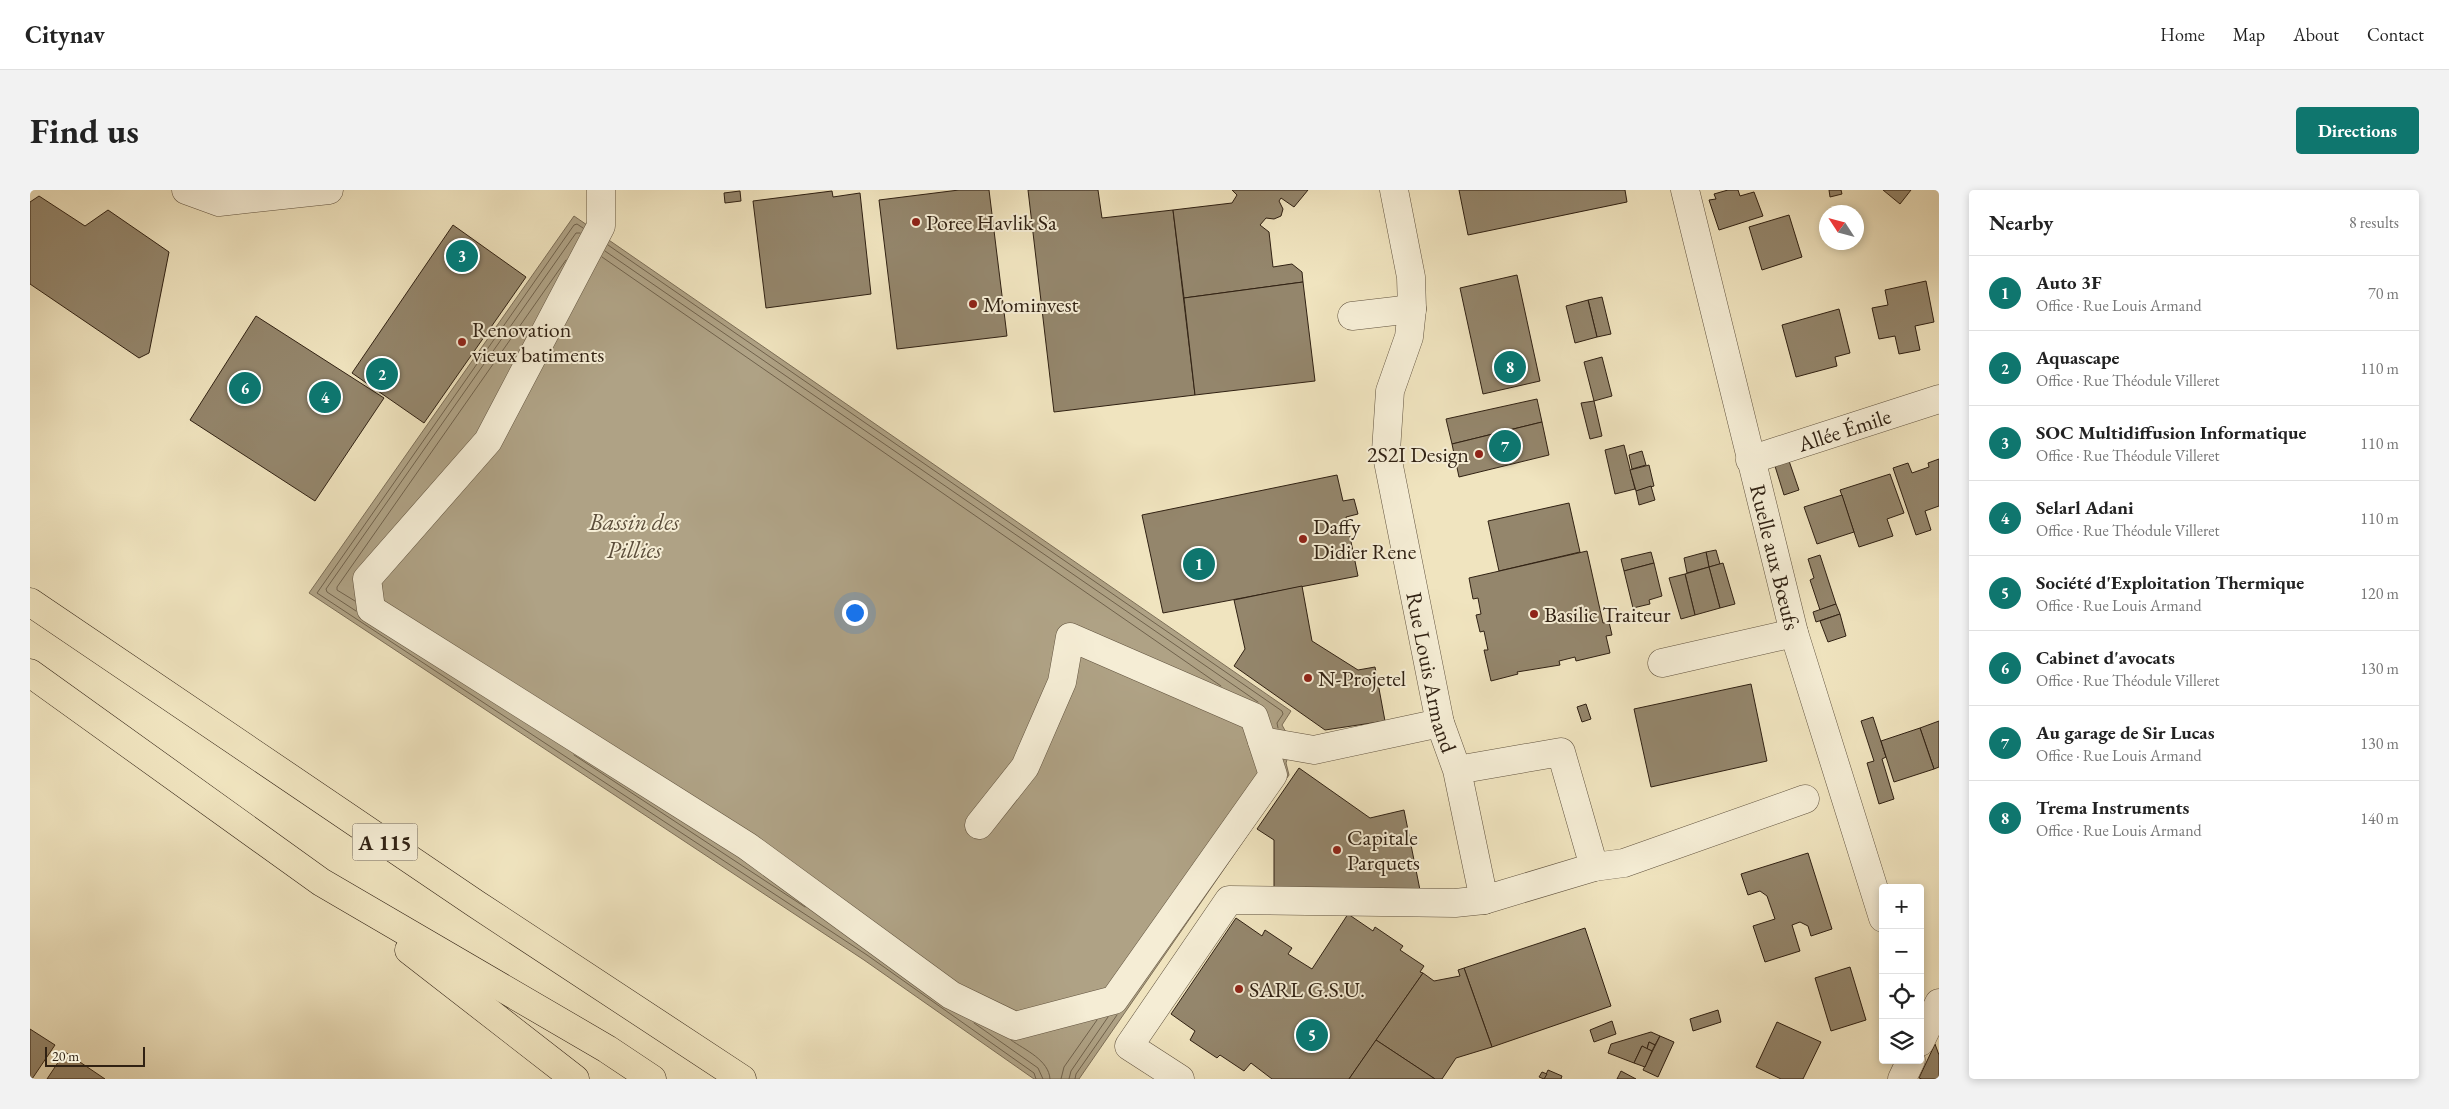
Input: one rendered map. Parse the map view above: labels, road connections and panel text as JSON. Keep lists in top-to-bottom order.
{
  "streets": {
    "highway": ["A 115"],
    "street": ["Allée Émile", "Ruelle aux Bœufs", "Rue Louis Armand"]
  },
  "crossings": [
    ["Allée Émile", "Ruelle aux Bœufs"]
  ],
  "water": ["Bassin des Pillies"],
  "places": [
    "Poree Havlik Sa",
    "Mominvest",
    "Renovation vieux batiments",
    "2S2I Design",
    "Daffy Didier Rene",
    "Basilic Traiteur",
    "N-Projetel",
    "Capitale Parquets",
    "SARL G.S.U."
  ],
  "scale_bar": "20 m",
  "north": "top left",
  "page": {
    "header": "Citynav",
    "nav": [
      "Home",
      "Map",
      "About",
      "Contact"
    ],
    "buttons": "Directions",
    "title": "Find us",
    "heading": ["Nearby", "8 results"],
    "pins": [
      "3",
      "8",
      "2",
      "6",
      "4",
      "7",
      "1",
      "5"
    ],
    "list": [
      {
        "mark": "1",
        "name": "Auto 3F",
        "note": "Office · Rue Louis Armand",
        "value": "70 m"
      },
      {
        "mark": "2",
        "name": "Aquascape",
        "note": "Office · Rue Théodule Villeret",
        "value": "110 m"
      },
      {
        "mark": "3",
        "name": "SOC Multidiffusion Informatique",
        "note": "Office · Rue Théodule Villeret",
        "value": "110 m"
      },
      {
        "mark": "4",
        "name": "Selarl Adani",
        "note": "Office · Rue Théodule Villeret",
        "value": "110 m"
      },
      {
        "mark": "5",
        "name": "Société d'Exploitation Thermique",
        "note": "Office · Rue Louis Armand",
        "value": "120 m"
      },
      {
        "mark": "6",
        "name": "Cabinet d'avocats",
        "note": "Office · Rue Théodule Villeret",
        "value": "130 m"
      },
      {
        "mark": "7",
        "name": "Au garage de Sir Lucas",
        "note": "Office · Rue Louis Armand",
        "value": "130 m"
      },
      {
        "mark": "8",
        "name": "Trema Instruments",
        "note": "Office · Rue Louis Armand",
        "value": "140 m"
      }
    ],
    "map_buttons": ["+", "−"],
    "scale": "20 m"
  }
}
